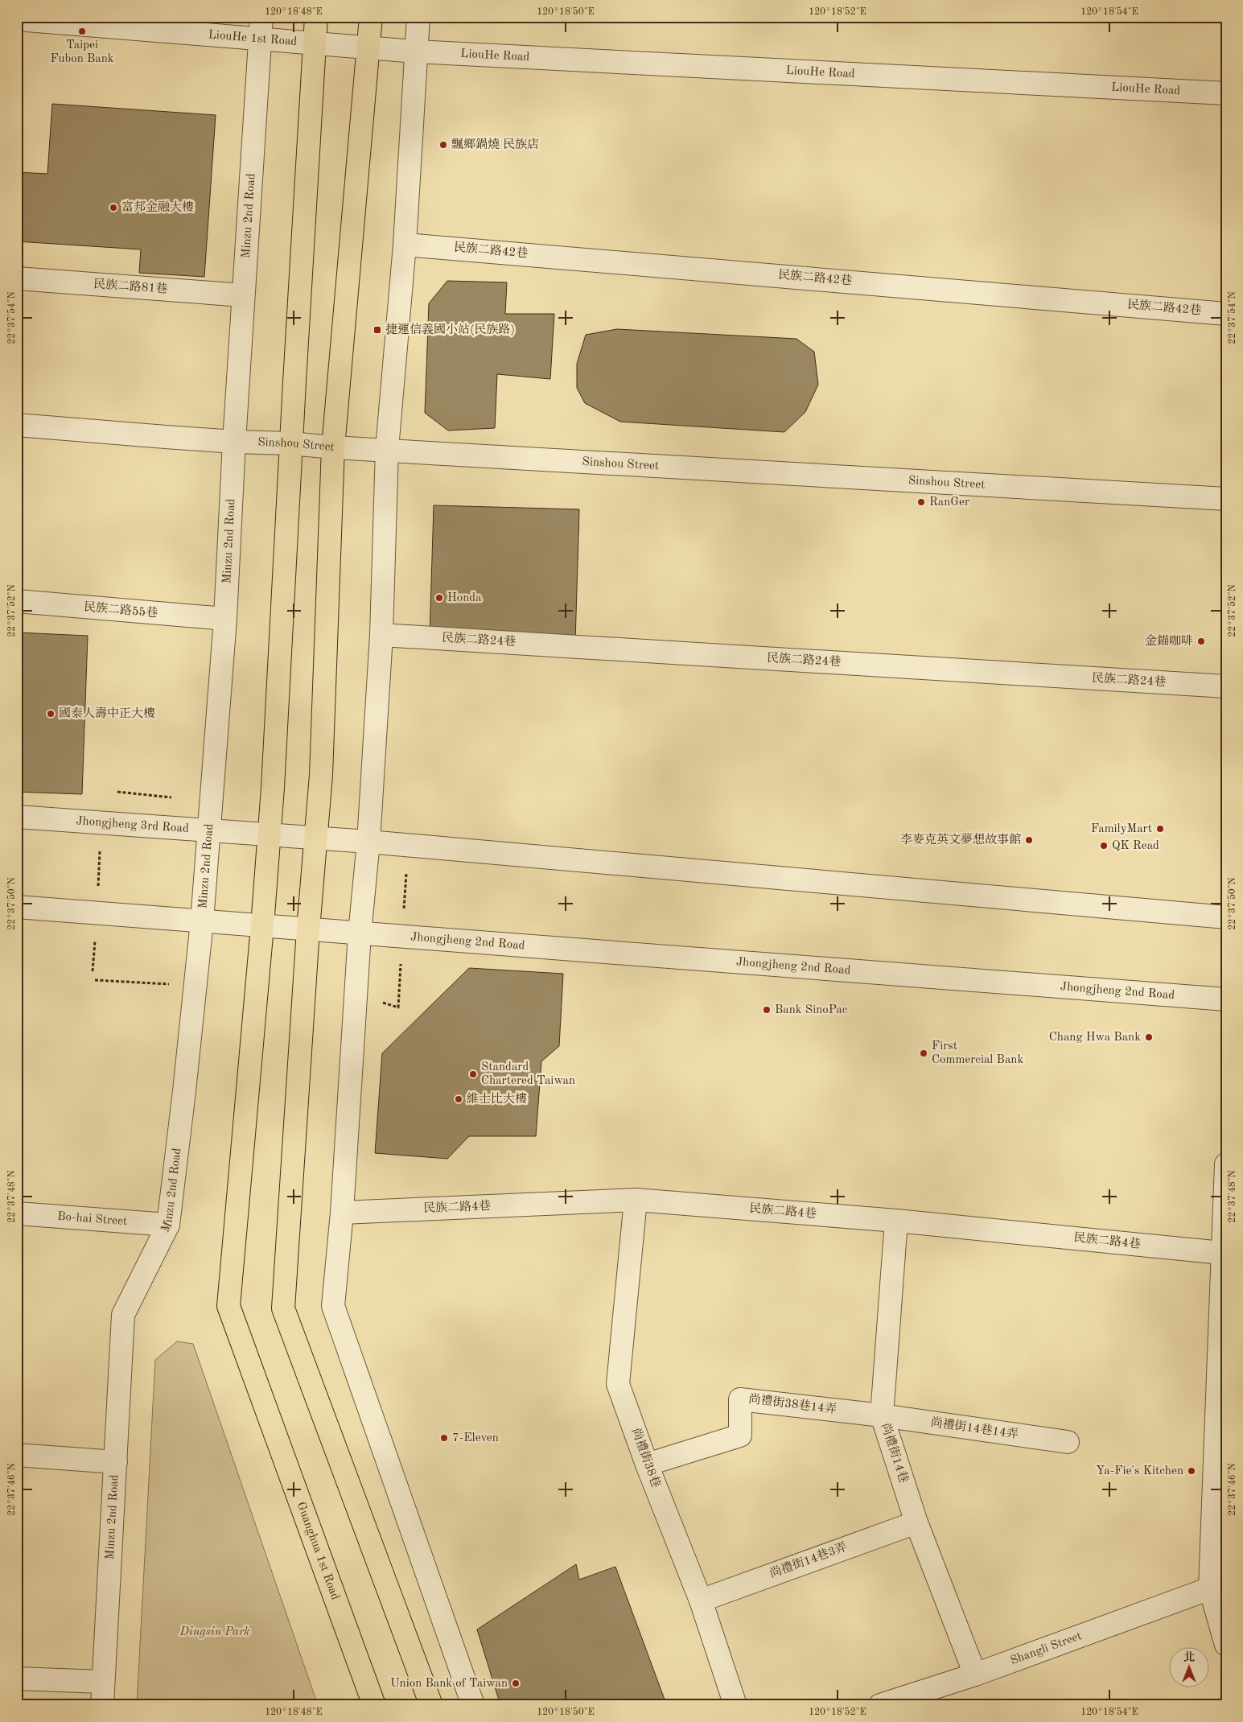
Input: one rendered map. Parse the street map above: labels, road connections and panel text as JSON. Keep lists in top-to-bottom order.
{
  "streets": {
    "main road": ["Guanghua 1st Road"],
    "street": [
      "LiouHe 1st Road",
      "LiouHe Road",
      "Minzu 2nd Road",
      "民族二路42巷",
      "民族二路81巷",
      "Sinshou Street",
      "民族二路55巷",
      "民族二路24巷",
      "Jhongjheng 3rd Road",
      "Jhongjheng 2nd Road",
      "民族二路4巷",
      "Bo-hai Street",
      "尚禮街38巷14弄",
      "尚禮街14巷14弄",
      "尚禮街14巷",
      "尚禮街38巷",
      "尚禮街14巷3弄",
      "Shangli Street"
    ]
  },
  "crossings": [
    ["LiouHe 1st Road", "LiouHe Road"],
    ["LiouHe 1st Road", "Minzu 2nd Road"],
    ["Minzu 2nd Road", "民族二路81巷"],
    ["Minzu 2nd Road", "Sinshou Street"],
    ["Minzu 2nd Road", "民族二路55巷"],
    ["Minzu 2nd Road", "Jhongjheng 3rd Road"],
    ["Minzu 2nd Road", "Bo-hai Street"],
    ["民族二路4巷", "尚禮街14巷"],
    ["民族二路4巷", "尚禮街38巷"],
    ["尚禮街38巷14弄", "尚禮街14巷14弄"],
    ["尚禮街38巷14弄", "尚禮街14巷"],
    ["尚禮街38巷14弄", "尚禮街38巷"],
    ["尚禮街14巷14弄", "尚禮街14巷"],
    ["尚禮街14巷", "尚禮街14巷3弄"],
    ["尚禮街14巷", "Shangli Street"],
    ["尚禮街38巷", "尚禮街14巷3弄"]
  ],
  "parks": ["Dingsin Park"],
  "places": {
    "other": [
      "Taipei Fubon Bank",
      "飄鄉鍋燒 民族店",
      "富邦金融大樓",
      "RanGer",
      "Honda",
      "金錨咖啡",
      "國泰人壽中正大樓",
      "FamilyMart",
      "李麥克英文夢想故事館",
      "QK Read",
      "Bank SinoPac",
      "Chang Hwa Bank",
      "First Commercial Bank",
      "Standard Chartered Taiwan",
      "維士比大樓",
      "7-Eleven",
      "Ya-Fie's Kitchen",
      "Union Bank of Taiwan"
    ],
    "transit": ["捷運信義國小站(民族路)"]
  },
  "north": "top",
  "coordinates": [
    "120°18'48\"E",
    "120°18'50\"E",
    "120°18'52\"E",
    "120°18'54\"E",
    "22°37'54\"N",
    "22°37'52\"N",
    "22°37'50\"N",
    "22°37'48\"N",
    "22°37'46\"N"
  ]
}
